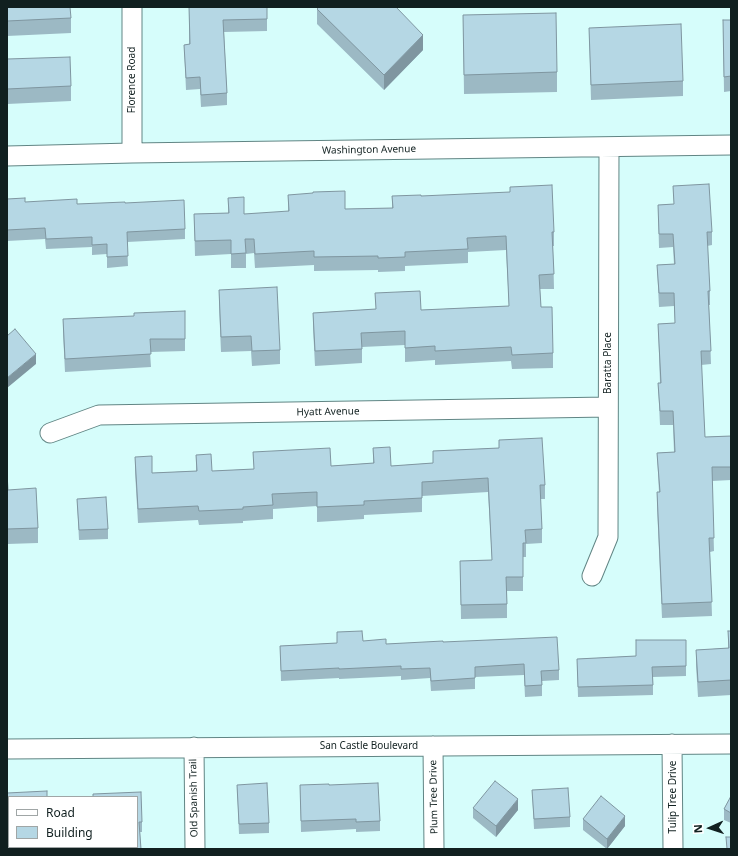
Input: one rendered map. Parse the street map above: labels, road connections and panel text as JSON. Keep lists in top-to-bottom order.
{
  "streets": {
    "street": [
      "Florence Road",
      "Washington Avenue",
      "Baratta Place",
      "Hyatt Avenue",
      "San Castle Boulevard",
      "Plum Tree Drive",
      "Tulip Tree Drive",
      "Old Spanish Trail"
    ]
  },
  "crossings": [
    ["Florence Road", "Washington Avenue"],
    ["Washington Avenue", "Baratta Place"],
    ["Baratta Place", "Hyatt Avenue"],
    ["San Castle Boulevard", "Plum Tree Drive"],
    ["San Castle Boulevard", "Tulip Tree Drive"],
    ["San Castle Boulevard", "Old Spanish Trail"]
  ],
  "legend": ["Road", "Building"],
  "north": "left"
}
